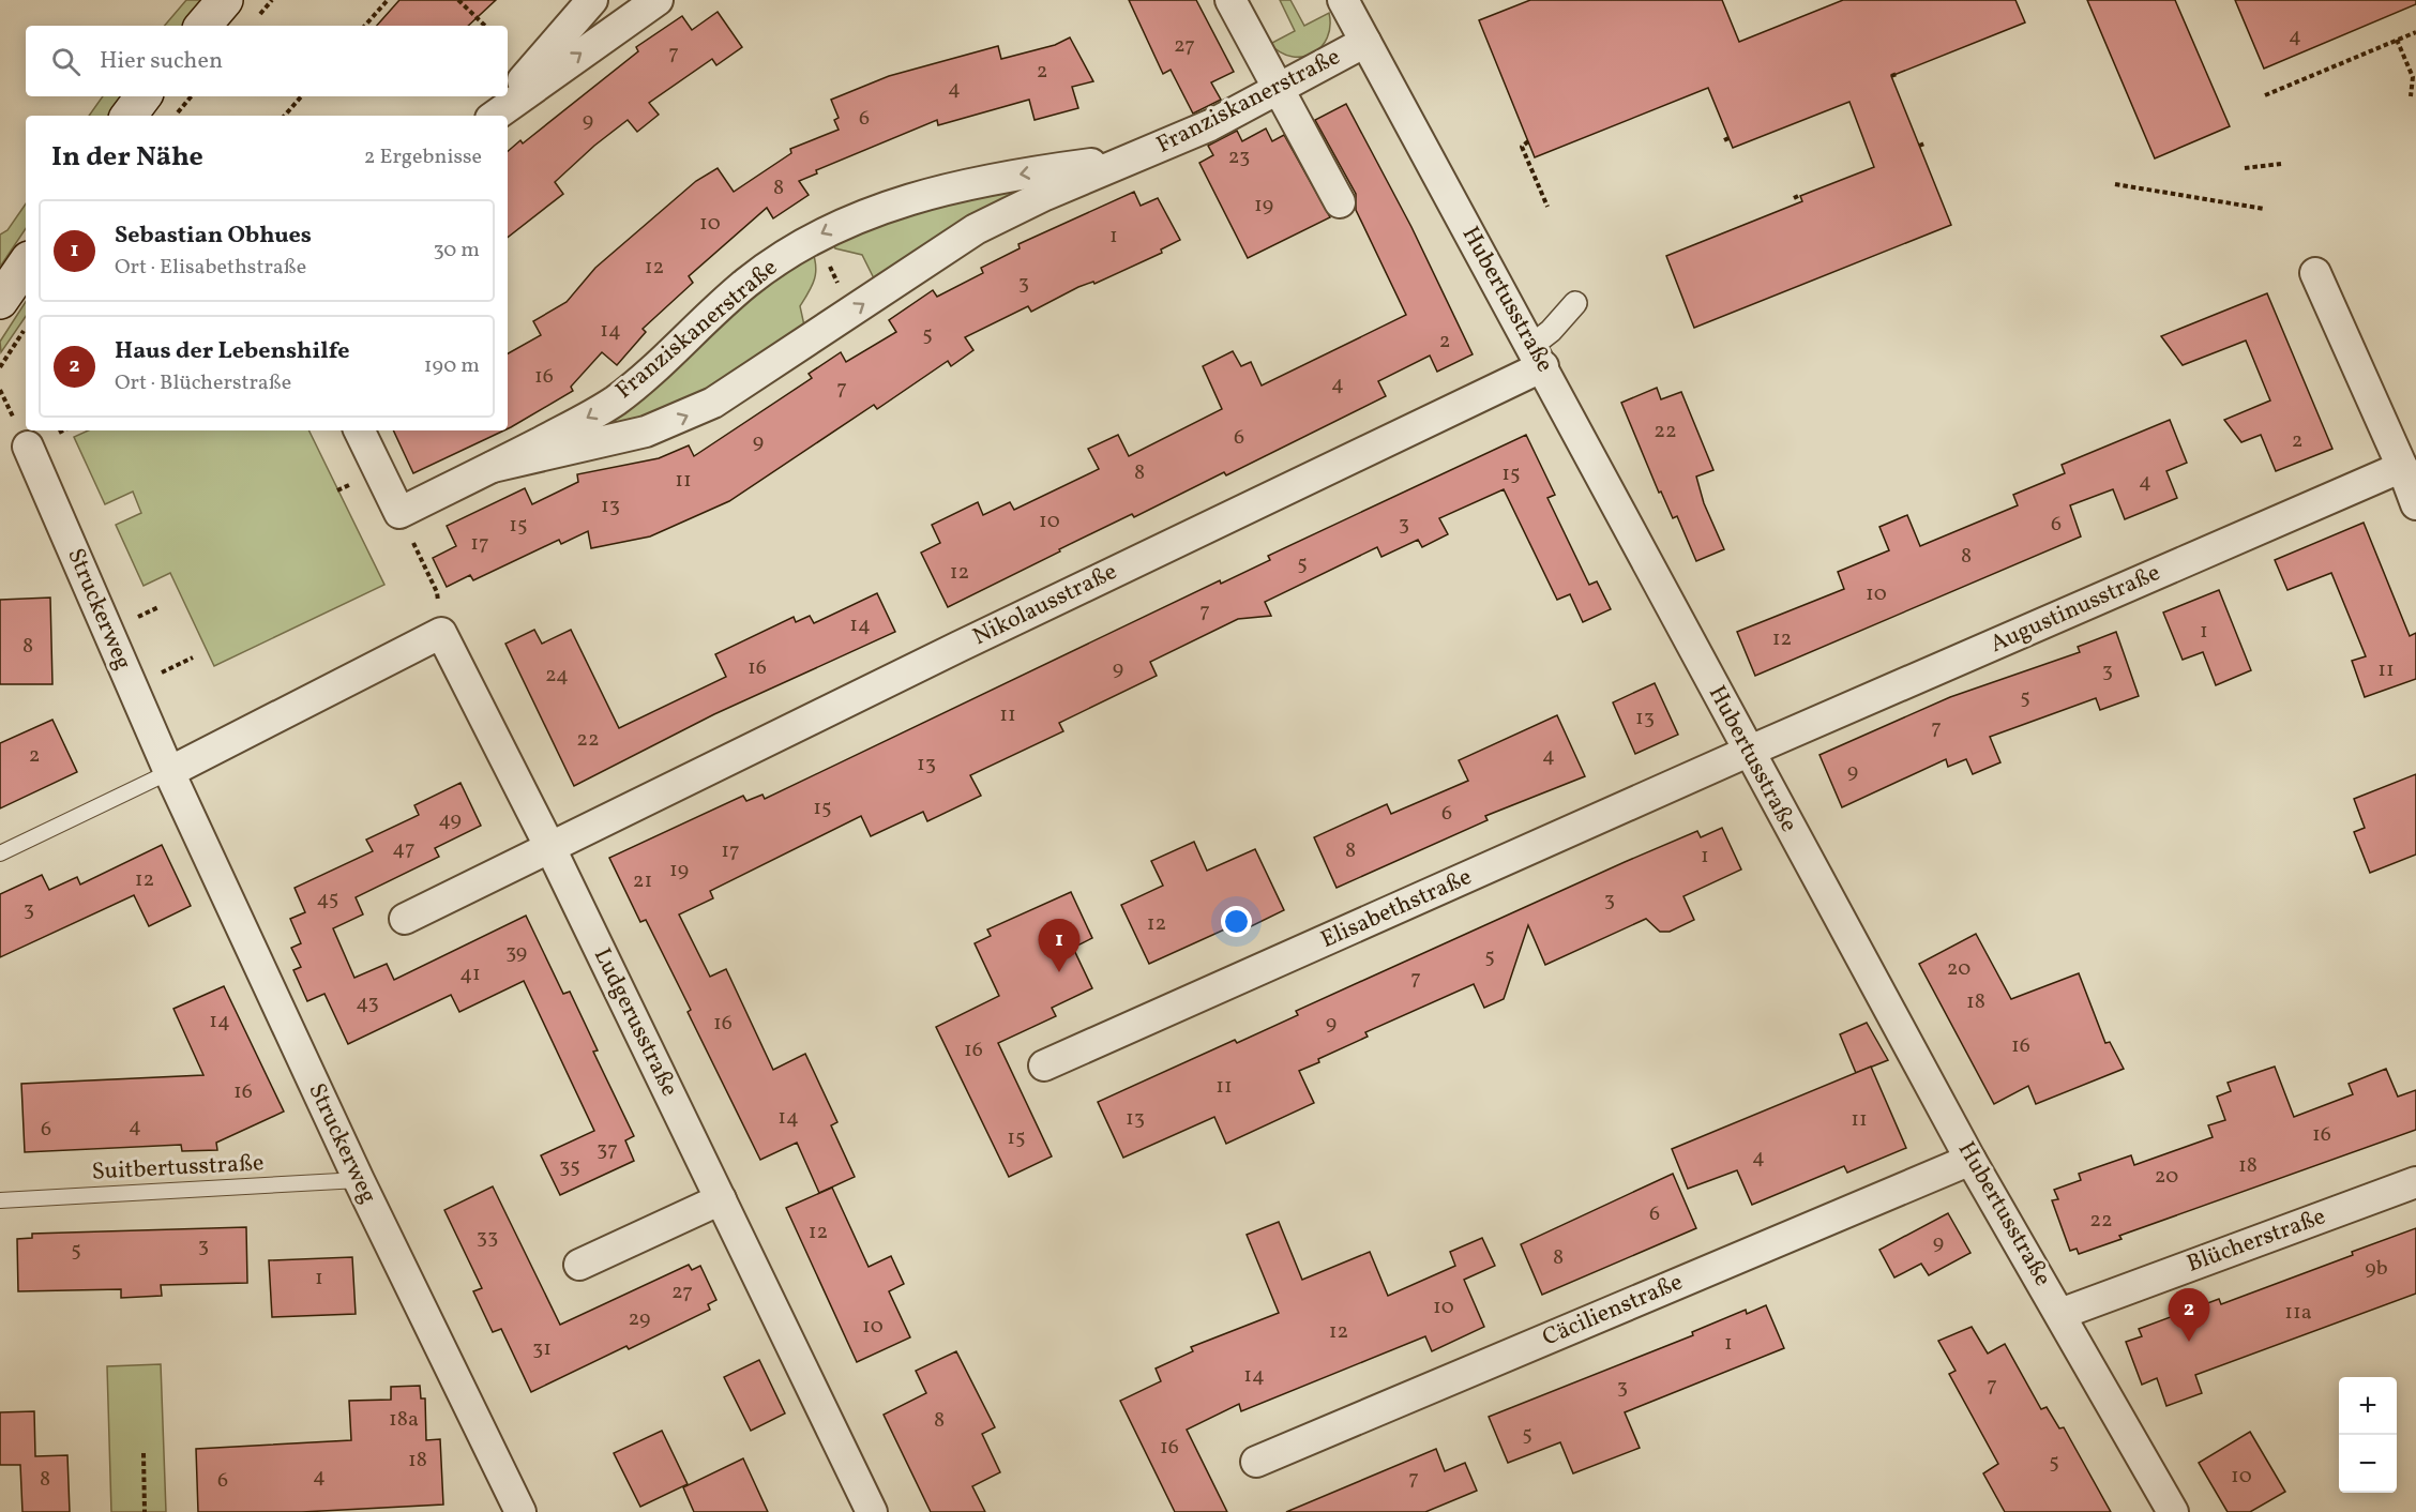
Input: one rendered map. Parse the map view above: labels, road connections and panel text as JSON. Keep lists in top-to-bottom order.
{
  "streets": {
    "street": [
      "Franziskanerstraße",
      "Hubertusstraße",
      "Nikolausstraße",
      "Struckerweg",
      "Augustinusstraße",
      "Elisabethstraße",
      "Ludgerusstraße",
      "Blücherstraße",
      "Cäcilienstraße"
    ],
    "lane": ["Suitbertusstraße"]
  },
  "crossings": [
    ["Franziskanerstraße", "Hubertusstraße"],
    ["Hubertusstraße", "Nikolausstraße"],
    ["Hubertusstraße", "Augustinusstraße"],
    ["Hubertusstraße", "Elisabethstraße"],
    ["Hubertusstraße", "Blücherstraße"],
    ["Hubertusstraße", "Cäcilienstraße"],
    ["Nikolausstraße", "Ludgerusstraße"],
    ["Struckerweg", "Suitbertusstraße"],
    ["Augustinusstraße", "Elisabethstraße"]
  ],
  "house_numbers": [
    "4",
    "27",
    "7",
    "2",
    "4",
    "6",
    "9",
    "23",
    "8",
    "19",
    "10",
    "1",
    "12",
    "3",
    "14",
    "5",
    "2",
    "16",
    "4",
    "7",
    "22",
    "6",
    "2",
    "9",
    "8",
    "15",
    "11",
    "4",
    "13",
    "10",
    "3",
    "6",
    "15",
    "17",
    "8",
    "5",
    "12",
    "10",
    "7",
    "14",
    "1",
    "12",
    "8",
    "16",
    "9",
    "11",
    "3",
    "24",
    "5",
    "11",
    "13",
    "7",
    "22",
    "2",
    "4",
    "13",
    "9",
    "15",
    "6",
    "49",
    "47",
    "17",
    "8",
    "1",
    "19",
    "12",
    "21",
    "45",
    "3",
    "3",
    "12",
    "39",
    "5",
    "20",
    "41",
    "7",
    "18",
    "43",
    "14",
    "16",
    "9",
    "16",
    "16",
    "11",
    "16",
    "14",
    "13",
    "11",
    "4",
    "6",
    "16",
    "15",
    "37",
    "4",
    "18",
    "35",
    "20",
    "6",
    "22",
    "12",
    "33",
    "9",
    "3",
    "5",
    "8",
    "9b",
    "1",
    "27",
    "10",
    "11a",
    "29",
    "10",
    "12",
    "1",
    "31",
    "14",
    "7",
    "3",
    "18a",
    "8",
    "5",
    "16",
    "18",
    "5",
    "4",
    "10",
    "7",
    "8",
    "6"
  ],
  "page": {
    "search": "Hier suchen",
    "heading": ["In der Nähe", "2 Ergebnisse"],
    "list": [
      {
        "mark": "1",
        "name": "Sebastian Obhues",
        "note": "Ort · Elisabethstraße",
        "value": "30 m"
      },
      {
        "mark": "2",
        "name": "Haus der Lebenshilfe",
        "note": "Ort · Blücherstraße",
        "value": "190 m"
      }
    ],
    "pins": ["1", "2"],
    "map_buttons": ["+", "−"]
  }
}
